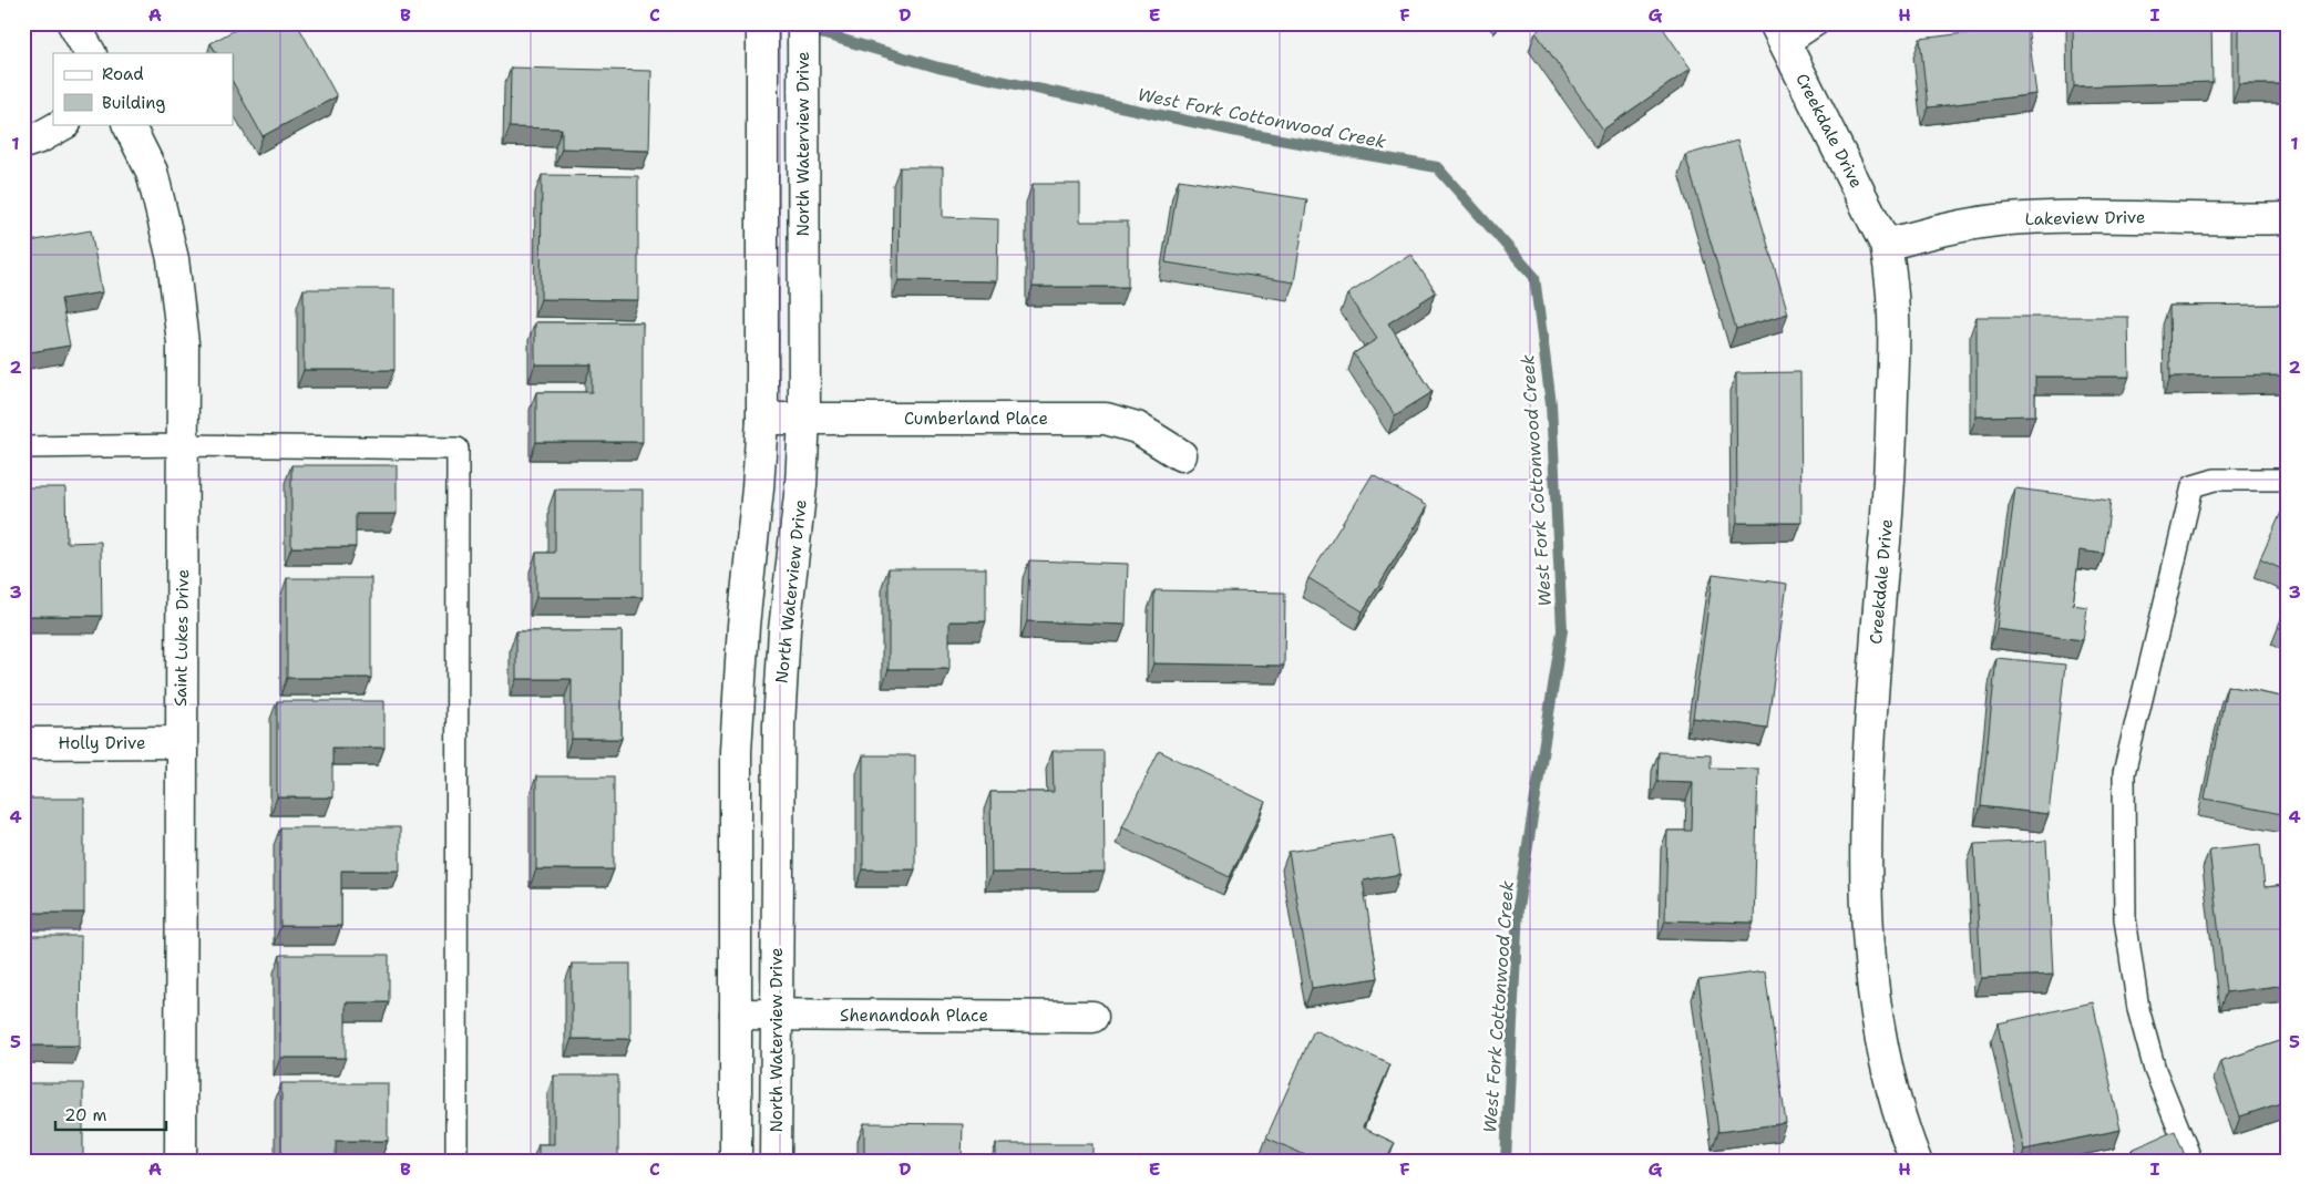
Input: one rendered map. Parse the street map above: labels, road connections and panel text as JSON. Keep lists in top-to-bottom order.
{
  "streets": {
    "street": [
      "Creekdale Drive",
      "North Waterview Drive",
      "Lakeview Drive",
      "Cumberland Place",
      "Saint Lukes Drive",
      "Holly Drive",
      "Shenandoah Place"
    ]
  },
  "crossings": [
    ["Creekdale Drive", "Lakeview Drive"],
    ["North Waterview Drive", "Cumberland Place"],
    ["North Waterview Drive", "Shenandoah Place"],
    ["Saint Lukes Drive", "Holly Drive"]
  ],
  "water": ["West Fork Cottonwood Creek"],
  "legend": ["Road", "Building"],
  "scale_bar": "20 m",
  "grid": {
    "columns": [
      "A",
      "B",
      "C",
      "D",
      "E",
      "F",
      "G",
      "H",
      "I"
    ],
    "rows": [
      "1",
      "2",
      "3",
      "4",
      "5"
    ]
  }
}
